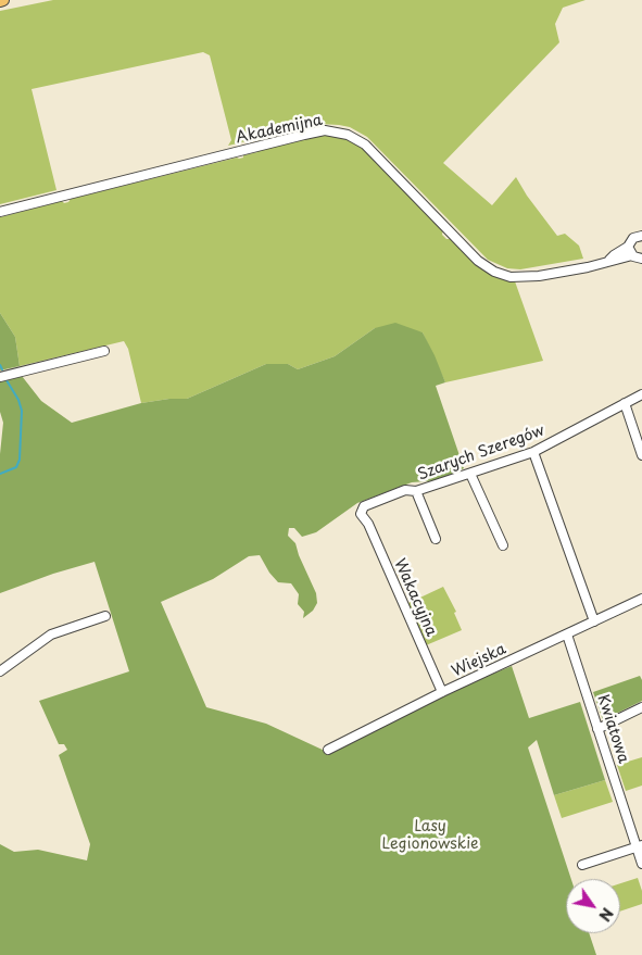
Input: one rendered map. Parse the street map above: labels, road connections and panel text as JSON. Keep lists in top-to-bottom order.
{
  "streets": {
    "street": [
      "Akademijna",
      "Szarych Szeregów",
      "Wakacyjna",
      "Wiejska",
      "Kwiatowa"
    ]
  },
  "crossings": [
    ["Szarych Szeregów", "Wakacyjna"],
    ["Wakacyjna", "Wiejska"],
    ["Wiejska", "Kwiatowa"]
  ],
  "parks": ["Lasy Legionowskie"],
  "north": "bottom right"
}
